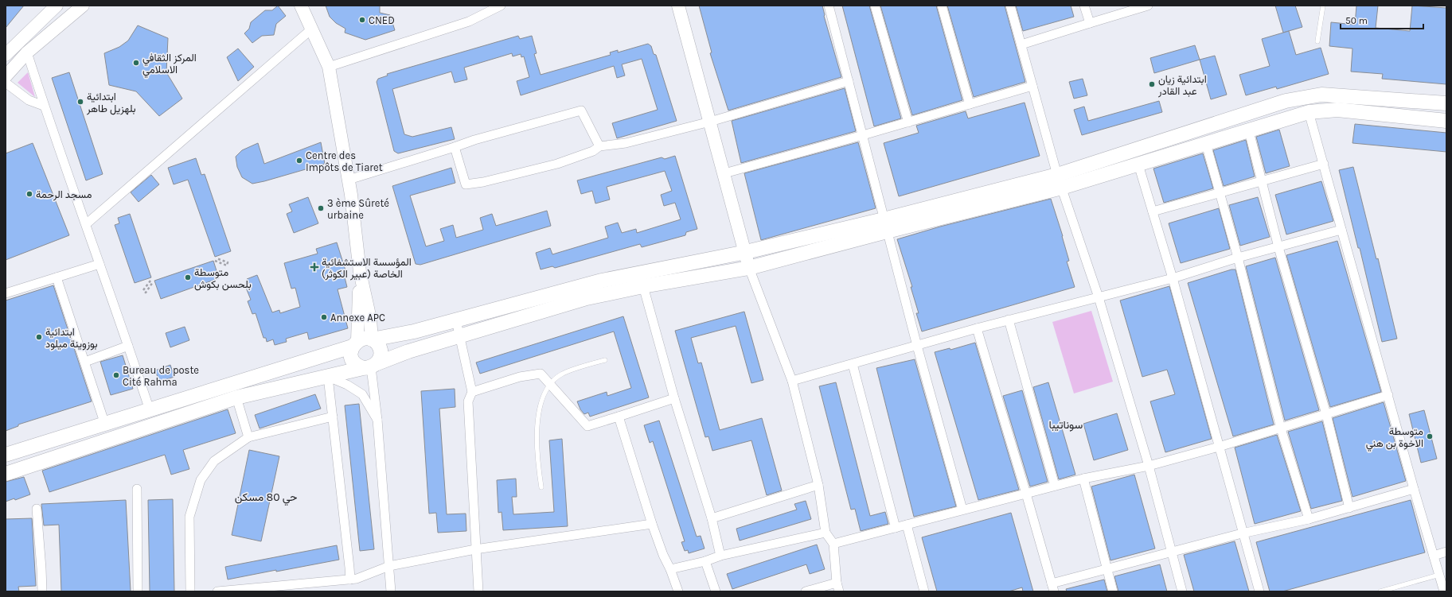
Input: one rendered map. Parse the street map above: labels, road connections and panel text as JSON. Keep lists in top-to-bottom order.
{
  "districts": ["سوناتيبا", "حي 80 مسكن"],
  "places": {
    "other": [
      "CNED",
      "المركز الثقافي الاسلامي",
      "ابتدائية زيان عبد القادر",
      "ابتدائية بلهزيل طاهر",
      "Centre des Impôts de Tiaret",
      "مسجد الرحمة",
      "3 ème Sûreté urbaine",
      "متوسطة بلحسن بكوش",
      "Annexe APC",
      "ابتدائية بوزوينة ميلود",
      "Bureau de poste Cité Rahma",
      "متوسطة الاخوة بن هني"
    ],
    "health": ["المؤسسة الاستشفائية الخاصة (عبير الكوثر)"]
  },
  "scale_bar": "50 m"
}
